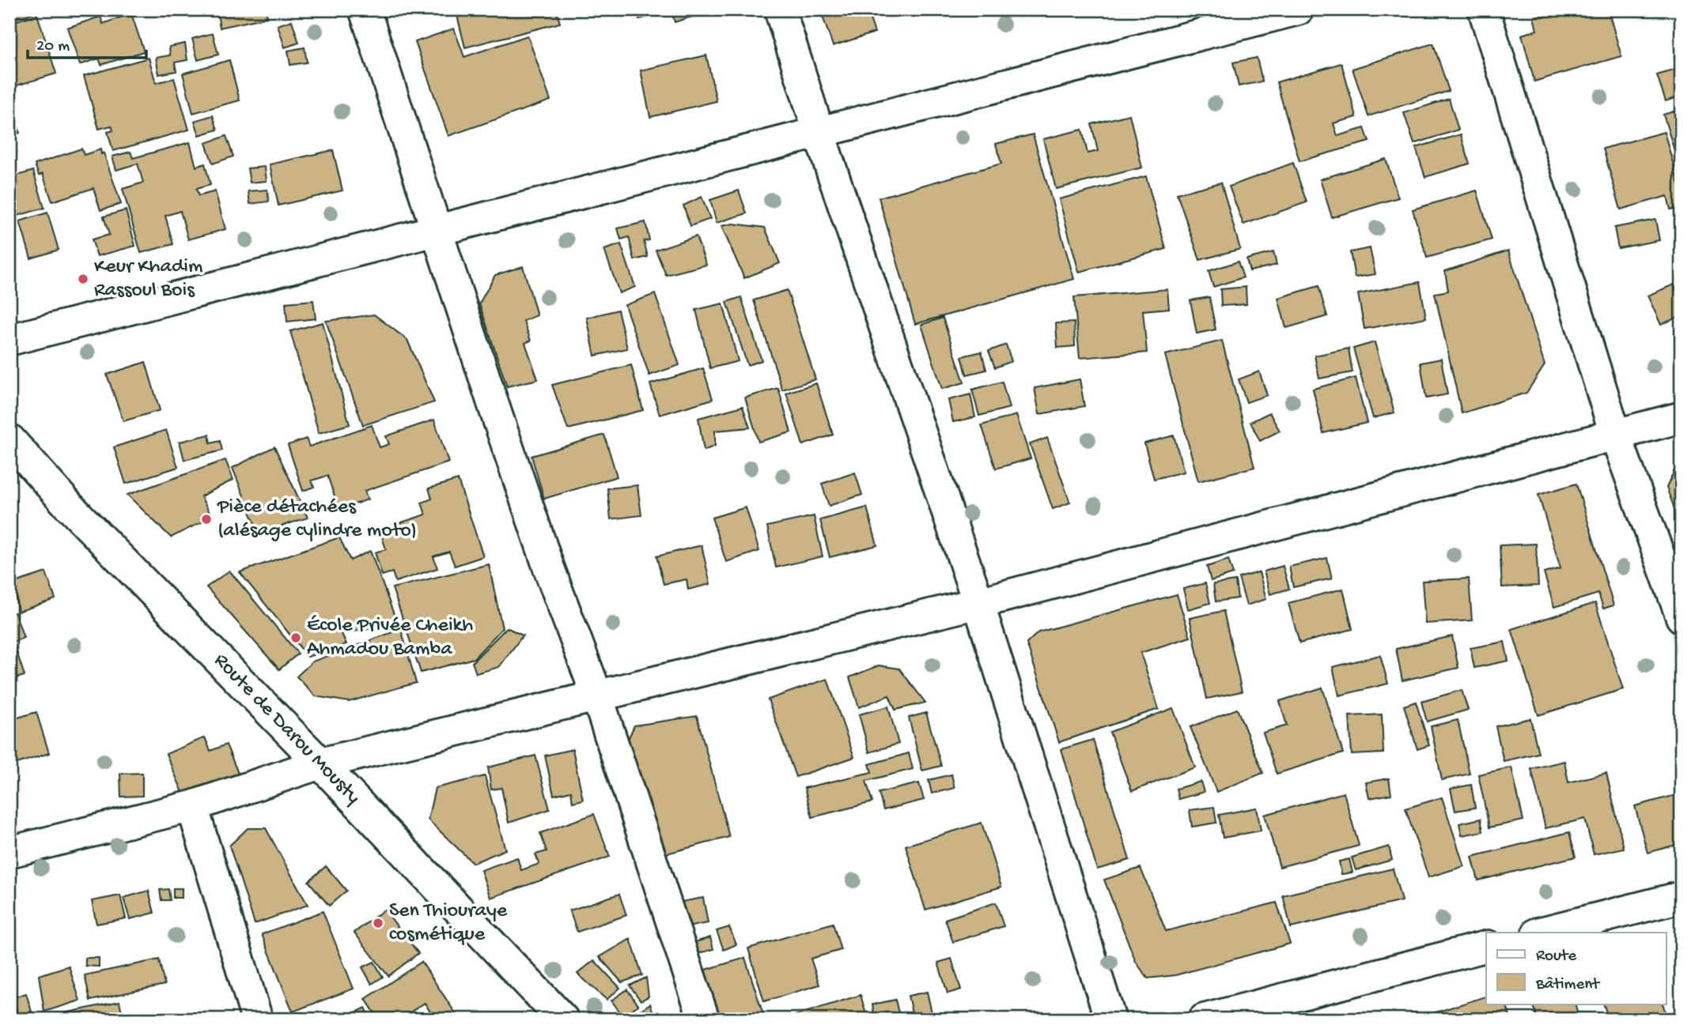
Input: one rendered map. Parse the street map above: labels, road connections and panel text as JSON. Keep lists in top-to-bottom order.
{
  "streets": {
    "street": ["Route de Darou Mousty"]
  },
  "places": [
    "Keur Khadim Rassoul Bois",
    "Pièce détachées (alésage cylindre moto)",
    "École Privée Cheikh Ahmadou Bamba",
    "Sen Thiouraye cosmétique"
  ],
  "legend": ["Route", "Bâtiment"],
  "scale_bar": "20 m"
}
